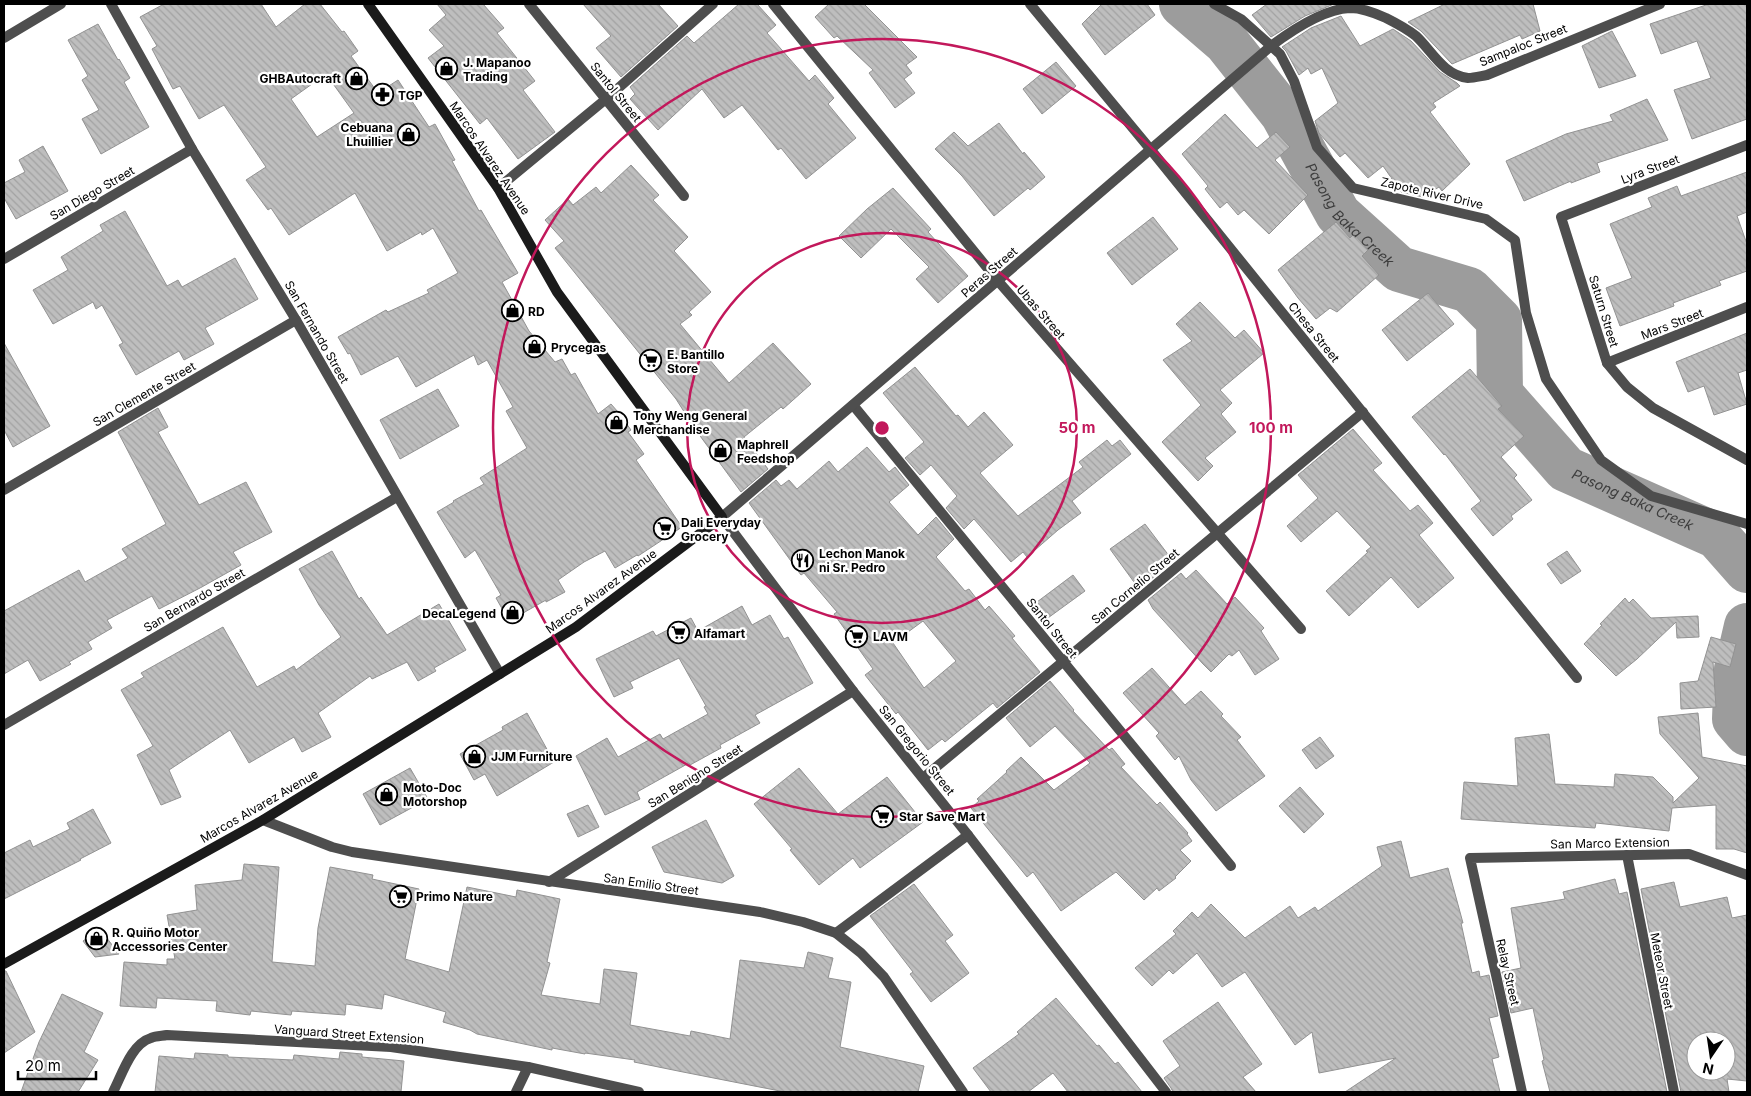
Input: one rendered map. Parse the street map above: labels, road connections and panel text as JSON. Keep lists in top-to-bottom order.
{
  "streets": {
    "main road": ["Marcos Alvarez Avenue"],
    "street": [
      "Sampaloc Street",
      "Santol Street",
      "Lyra Street",
      "San Diego Street",
      "Zapote River Drive",
      "Peras Street",
      "Saturn Street",
      "Ubas Street",
      "Mars Street",
      "San Fernando Street",
      "Chesa Street",
      "San Clemente Street",
      "San Cornelio Street",
      "San Bernardo Street",
      "San Gregorio Street",
      "San Benigno Street",
      "San Marco Extension",
      "San Emilio Street",
      "Meteor Street",
      "Relay Street",
      "Vanguard Street Extension"
    ]
  },
  "crossings": [
    ["Sampaloc Street", "Zapote River Drive"],
    ["Sampaloc Street", "Peras Street"],
    ["Santol Street", "Peras Street"],
    ["Santol Street", "San Cornelio Street"],
    ["Marcos Alvarez Avenue", "Peras Street"],
    ["Marcos Alvarez Avenue", "San Fernando Street"],
    ["Marcos Alvarez Avenue", "San Gregorio Street"],
    ["Marcos Alvarez Avenue", "San Emilio Street"],
    ["Lyra Street", "Saturn Street"],
    ["San Diego Street", "San Fernando Street"],
    ["Zapote River Drive", "Peras Street"],
    ["Peras Street", "Ubas Street"],
    ["Peras Street", "Chesa Street"],
    ["Peras Street", "San Gregorio Street"],
    ["Saturn Street", "Mars Street"],
    ["Ubas Street", "San Cornelio Street"],
    ["San Fernando Street", "San Clemente Street"],
    ["San Fernando Street", "San Bernardo Street"],
    ["Chesa Street", "San Cornelio Street"],
    ["San Cornelio Street", "San Gregorio Street"],
    ["San Gregorio Street", "San Benigno Street"],
    ["San Benigno Street", "San Emilio Street"],
    ["San Marco Extension", "Meteor Street"],
    ["San Marco Extension", "Relay Street"]
  ],
  "water": ["Pasong Baka Creek"],
  "places": {
    "shop": [
      "J. Mapanoo Trading",
      "GHBAutocraft",
      "Cebuana Lhuillier",
      "RD",
      "Prycegas",
      "Tony Weng General Merchandise",
      "Maphrell Feedshop",
      "DecaLegend",
      "JJM Furniture",
      "Moto-Doc Motorshop",
      "R. Quiño Motor Accessories Center"
    ],
    "pharmacy": ["TGP"],
    "supermarket": [
      "E. Bantillo Store",
      "Dali Everyday Grocery",
      "Alfamart",
      "LAVM",
      "Star Save Mart",
      "Primo Nature"
    ],
    "restaurant": ["Lechon Manok ni Sr. Pedro"]
  },
  "scale_bar": "20 m",
  "north": "bottom",
  "rings": ["50 m", "100 m"]
}
